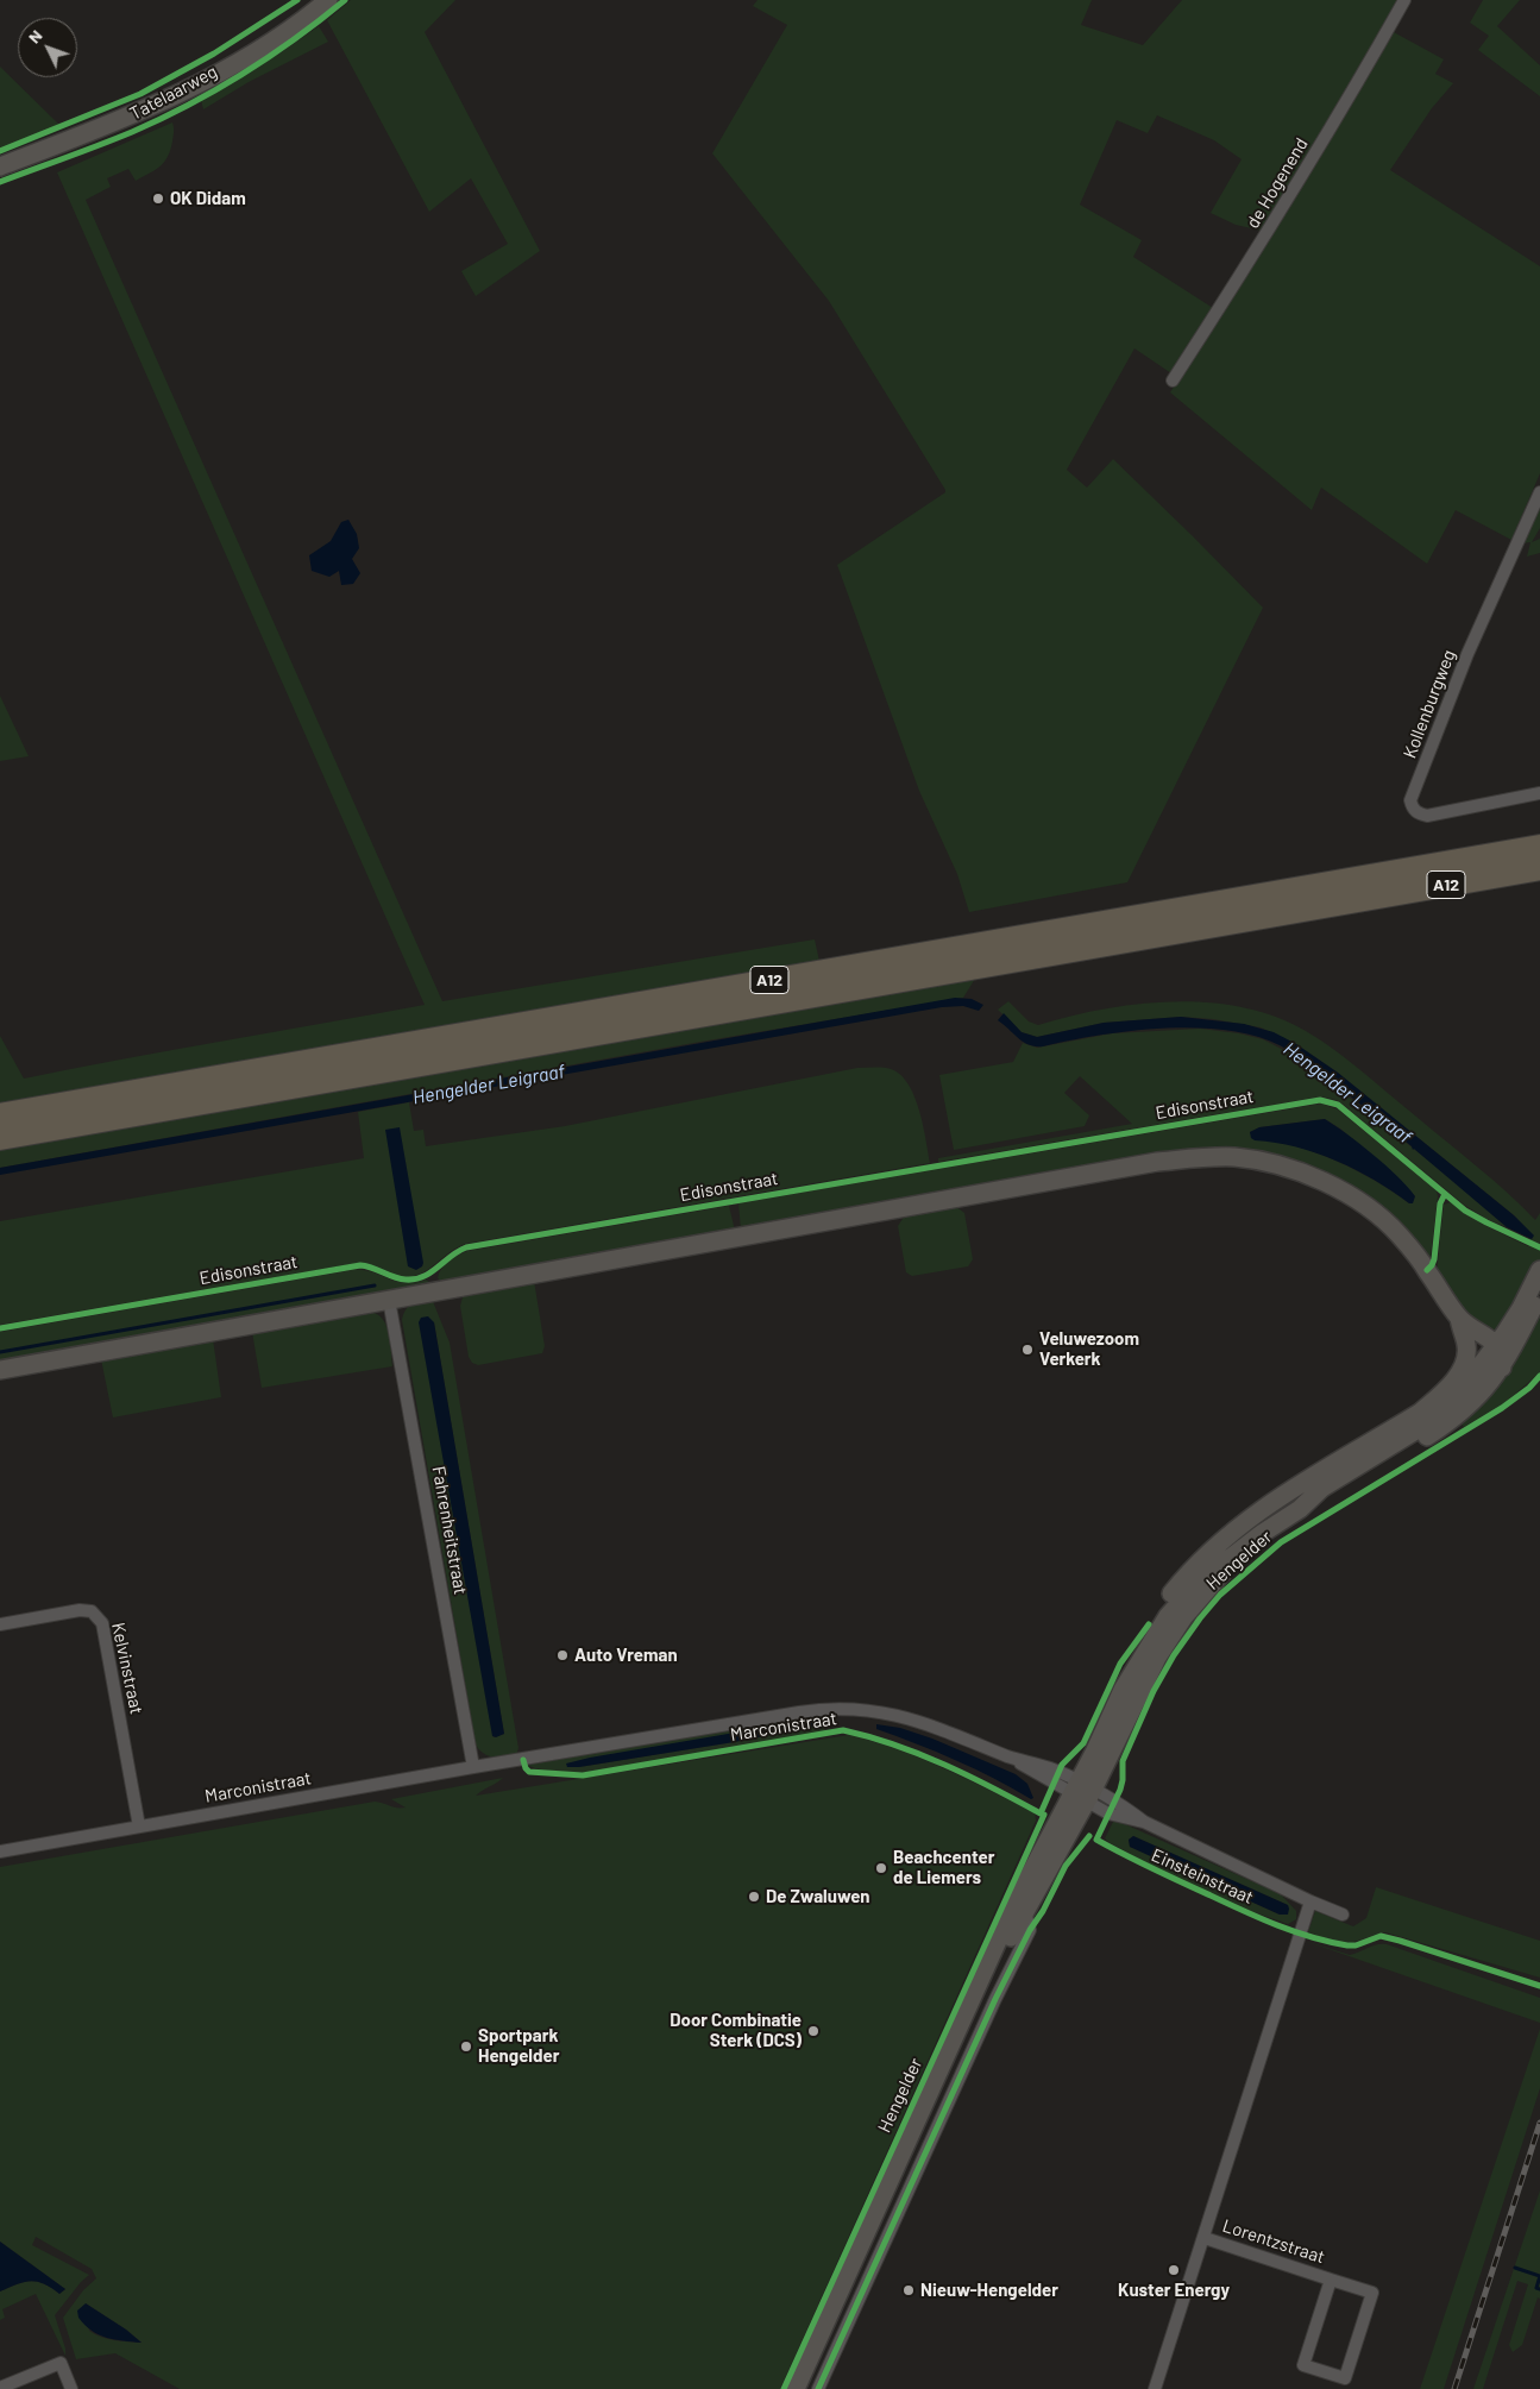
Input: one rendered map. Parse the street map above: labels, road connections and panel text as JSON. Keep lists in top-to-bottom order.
{
  "streets": {
    "highway": ["A12"],
    "main road": ["Tatelaarweg", "Hengelder"],
    "street": [
      "de Hogenend",
      "Kollenburgweg",
      "Fahrenheitstraat",
      "Kelvinstraat",
      "Marconistraat",
      "Einsteinstraat",
      "Lorentzstraat"
    ],
    "cycle path": ["Edisonstraat"]
  },
  "crossings": [
    ["Fahrenheitstraat", "Marconistraat"],
    ["Hengelder", "Marconistraat"],
    ["Hengelder", "Einsteinstraat"],
    ["Kelvinstraat", "Marconistraat"],
    ["Marconistraat", "Einsteinstraat"]
  ],
  "water": ["Hengelder Leigraaf"],
  "places": [
    "OK Didam",
    "Veluwezoom Verkerk",
    "Auto Vreman",
    "Beachcenter de Liemers",
    "De Zwaluwen",
    "Door Combinatie Sterk (DCS)",
    "Sportpark Hengelder",
    "Kuster Energy",
    "Nieuw-Hengelder"
  ],
  "north": "top left"
}
